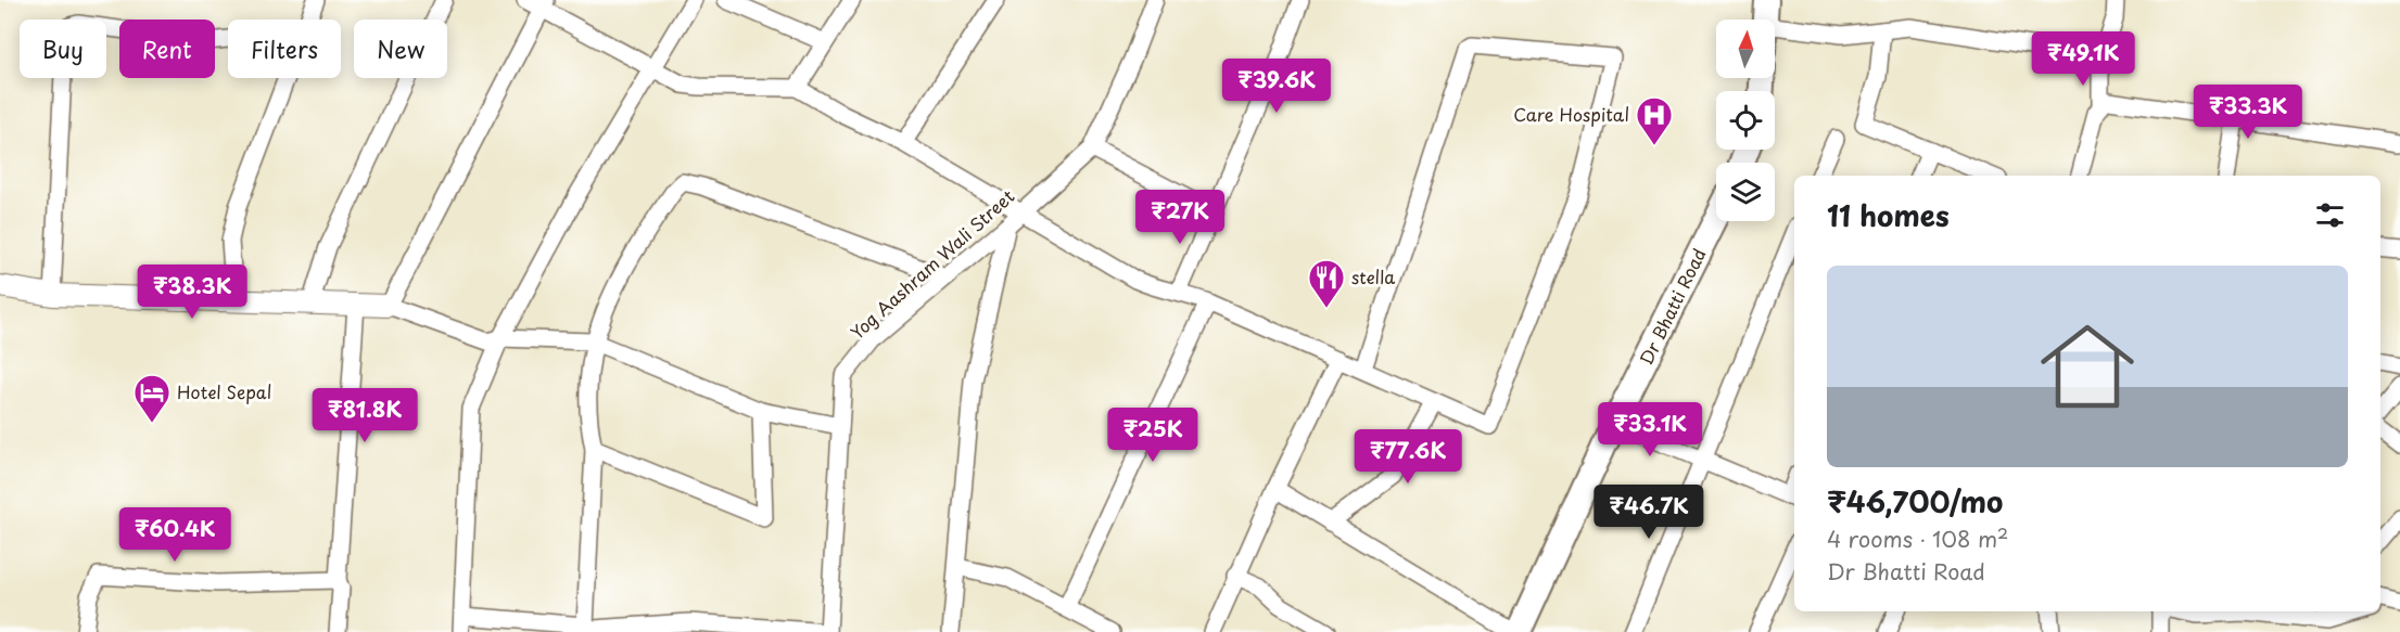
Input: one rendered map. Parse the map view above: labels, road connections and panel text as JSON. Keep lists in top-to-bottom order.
{
  "streets": {
    "main road": ["Dr Bhatti Road"],
    "street": ["Yog Aashram Wali Street"]
  },
  "places": {
    "hospital": ["Care Hospital"],
    "restaurant": ["stella"],
    "hotel": ["Hotel Sepal"]
  },
  "north": "top",
  "page": {
    "chip": [
      "Buy",
      "Rent",
      "Filters",
      "New"
    ],
    "price": [
      "₹49.1K",
      "₹39.6K",
      "₹33.3K",
      "₹27K",
      "₹38.3K",
      "₹81.8K",
      "₹33.1K",
      "₹25K",
      "₹77.6K",
      "₹46.7K",
      "₹60.4K"
    ],
    "heading": "11 homes",
    "list": [
      {
        "name": "₹46,700/mo",
        "note": "4 rooms · 108 m² · Dr Bhatti Road"
      }
    ]
  }
}
